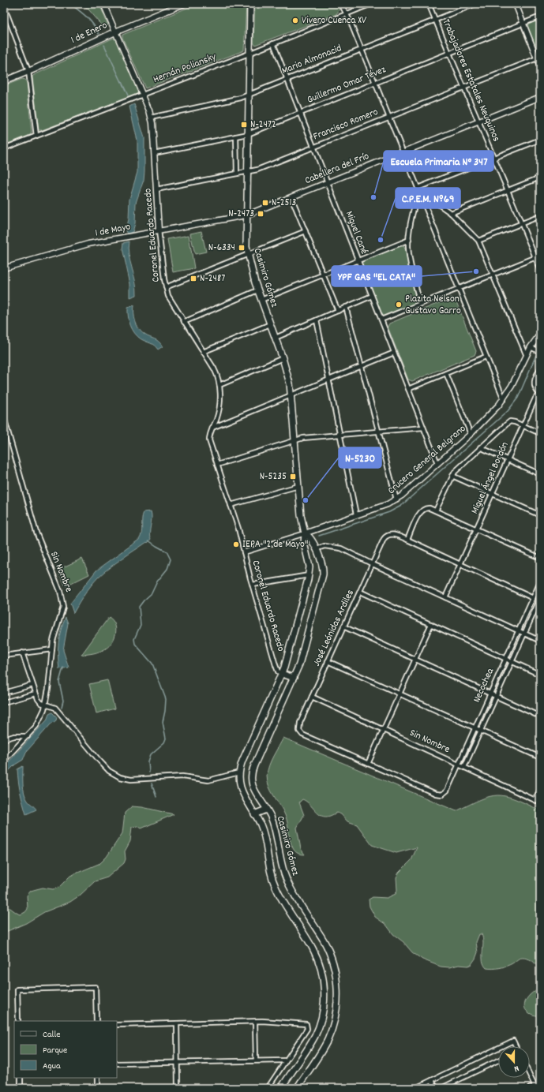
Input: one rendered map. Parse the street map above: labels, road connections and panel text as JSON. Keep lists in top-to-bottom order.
{
  "streets": {
    "main road": ["1 de Enero", "Casimiro Gómez"],
    "street": [
      "Mario Almonacid",
      "Hernán Poliansky",
      "Trabajadores Estatales Neuquinos",
      "Guillermo Omar Tévez",
      "Francisco Romero",
      "Cabellera del Frío",
      "1 de Mayo",
      "Miguel Cané",
      "Coronel Eduardo Racedo",
      "Crucero General Belgrano",
      "Miguel Ángel Bordón",
      "Sin Nombre",
      "José Leónidas Ardiles",
      "Necochea"
    ]
  },
  "crossings": [
    ["1 de Enero", "Coronel Eduardo Racedo"],
    ["Mario Almonacid", "Trabajadores Estatales Neuquinos"],
    ["Mario Almonacid", "Miguel Cané"],
    ["Mario Almonacid", "Coronel Eduardo Racedo"],
    ["Mario Almonacid", "Casimiro Gómez"],
    ["Hernán Poliansky", "Miguel Cané"],
    ["Hernán Poliansky", "Coronel Eduardo Racedo"],
    ["Hernán Poliansky", "Casimiro Gómez"],
    ["Trabajadores Estatales Neuquinos", "Guillermo Omar Tévez"],
    ["Trabajadores Estatales Neuquinos", "Francisco Romero"],
    ["Trabajadores Estatales Neuquinos", "Cabellera del Frío"],
    ["Guillermo Omar Tévez", "Miguel Cané"],
    ["Guillermo Omar Tévez", "Coronel Eduardo Racedo"],
    ["Guillermo Omar Tévez", "Casimiro Gómez"],
    ["Francisco Romero", "Miguel Cané"],
    ["Francisco Romero", "Coronel Eduardo Racedo"],
    ["Francisco Romero", "Casimiro Gómez"],
    ["Cabellera del Frío", "1 de Mayo"],
    ["Cabellera del Frío", "Miguel Cané"],
    ["Cabellera del Frío", "Casimiro Gómez"],
    ["1 de Mayo", "Coronel Eduardo Racedo"],
    ["1 de Mayo", "Casimiro Gómez"],
    ["Miguel Cané", "Crucero General Belgrano"],
    ["Coronel Eduardo Racedo", "Casimiro Gómez"],
    ["Coronel Eduardo Racedo", "Crucero General Belgrano"],
    ["Casimiro Gómez", "Crucero General Belgrano"],
    ["Sin Nombre", "José Leónidas Ardiles"],
    ["Sin Nombre", "Necochea"],
    ["José Leónidas Ardiles", "Necochea"]
  ],
  "places": {
    "other": [
      "Vivero Cuenca XV",
      "Escuela Primaria N° 347",
      "C.P.E.M. Nº69",
      "YPF GAS \"EL CATA\"",
      "Plazita Nelson Gustavo Garro",
      "N-5230",
      "IEPA \"2 de Mayo\""
    ],
    "transit": [
      "N-2472",
      "N-2513",
      "N-2473",
      "N-6334",
      "N-2487",
      "N-5235"
    ]
  },
  "legend": ["Calle", "Parque", "Agua"],
  "north": "bottom"
}
